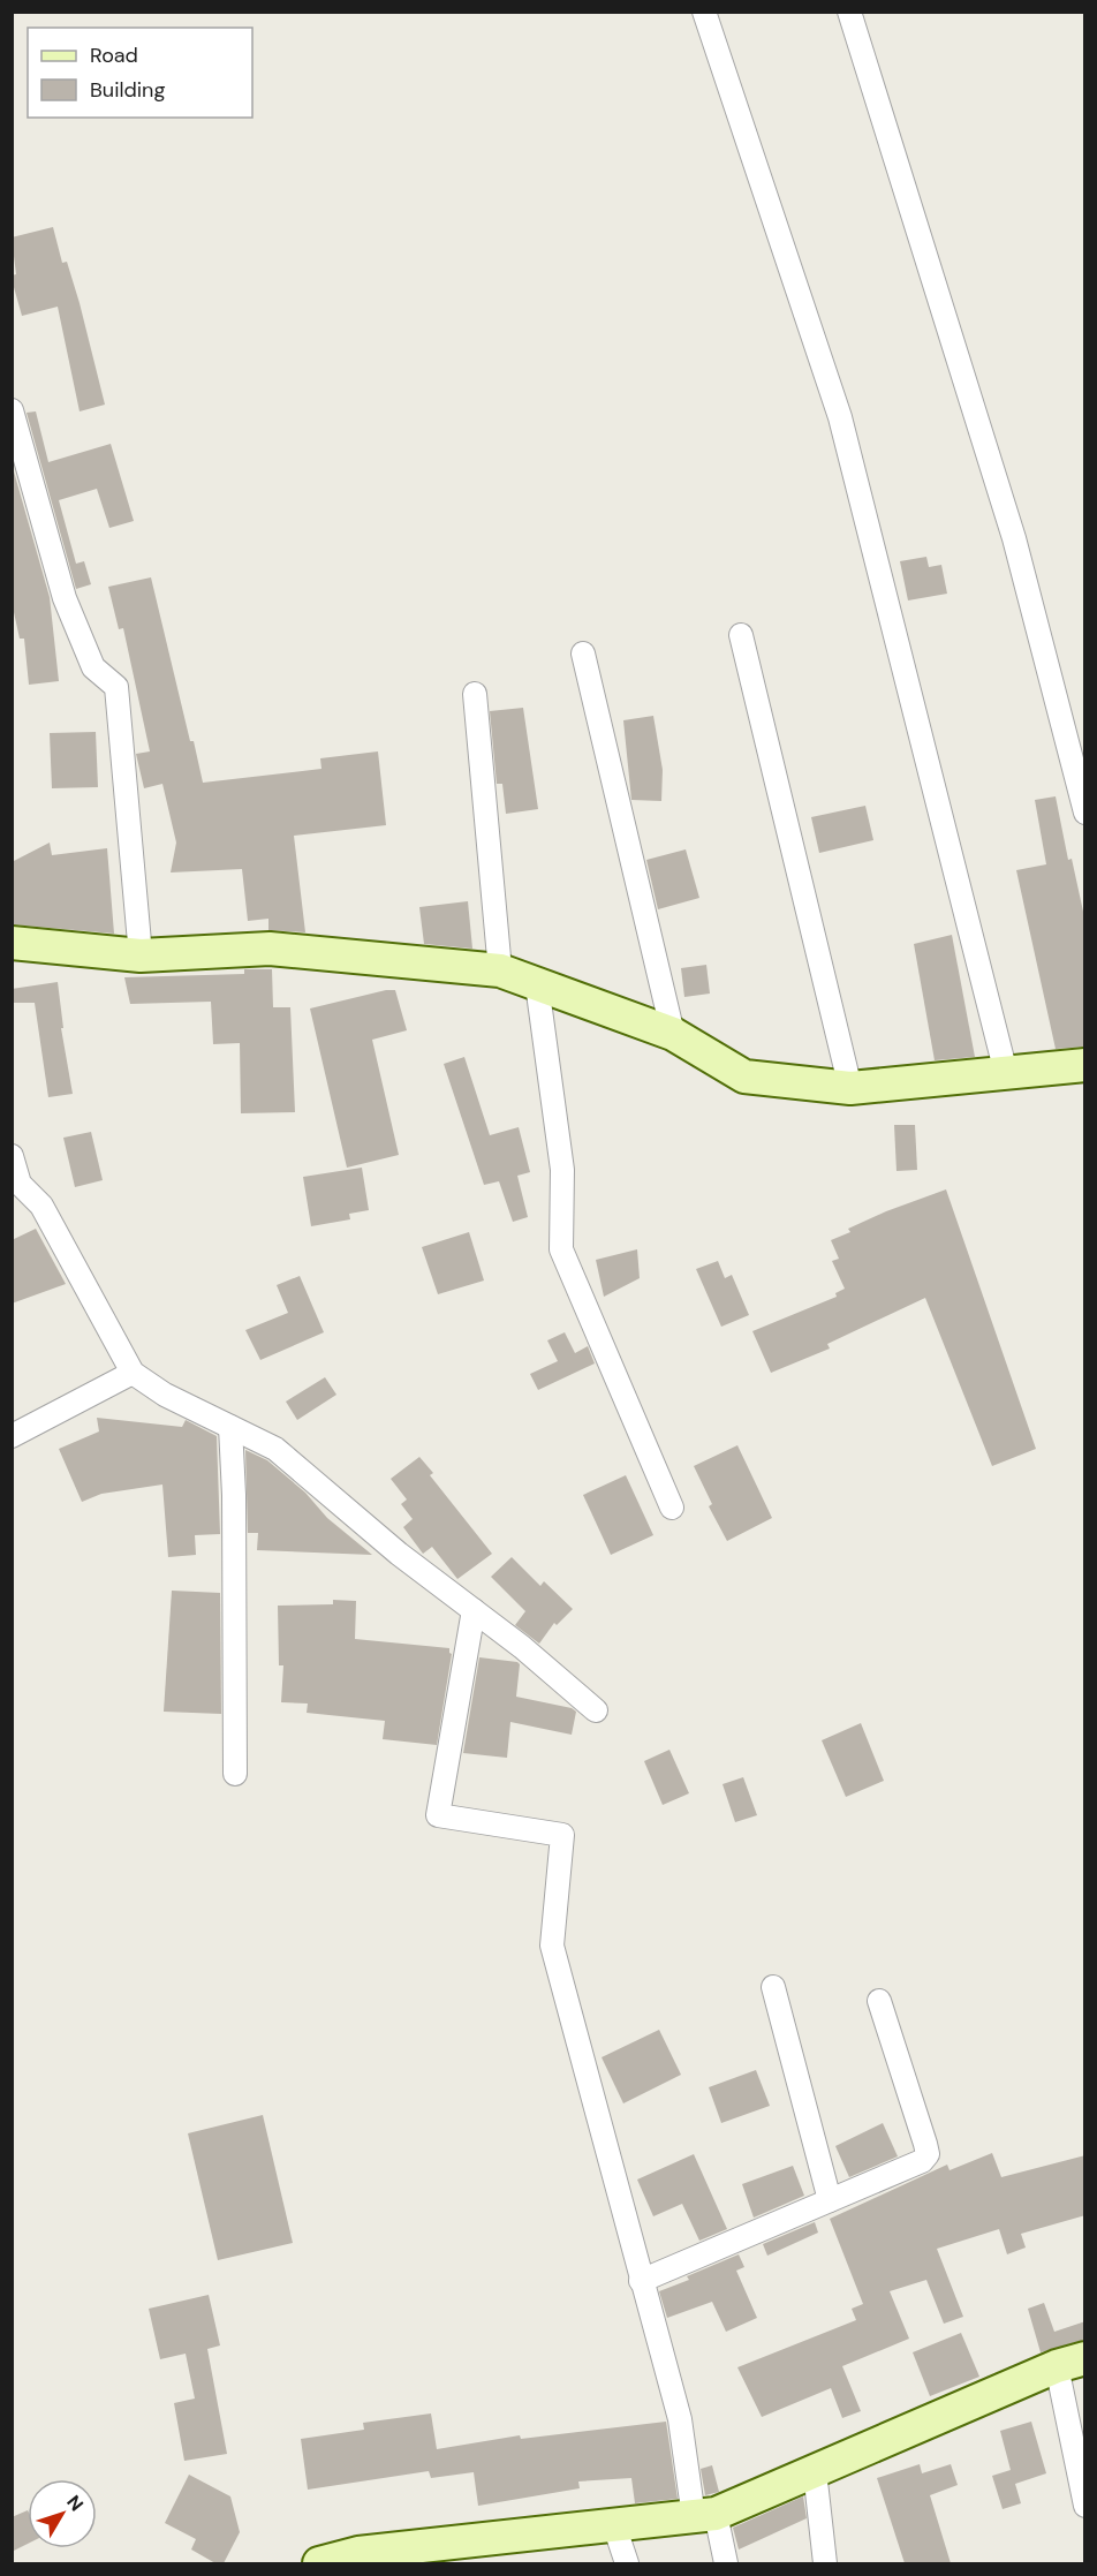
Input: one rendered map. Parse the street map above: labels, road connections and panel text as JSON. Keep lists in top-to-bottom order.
{
  "legend": ["Road", "Building"],
  "north": "top right"
}
